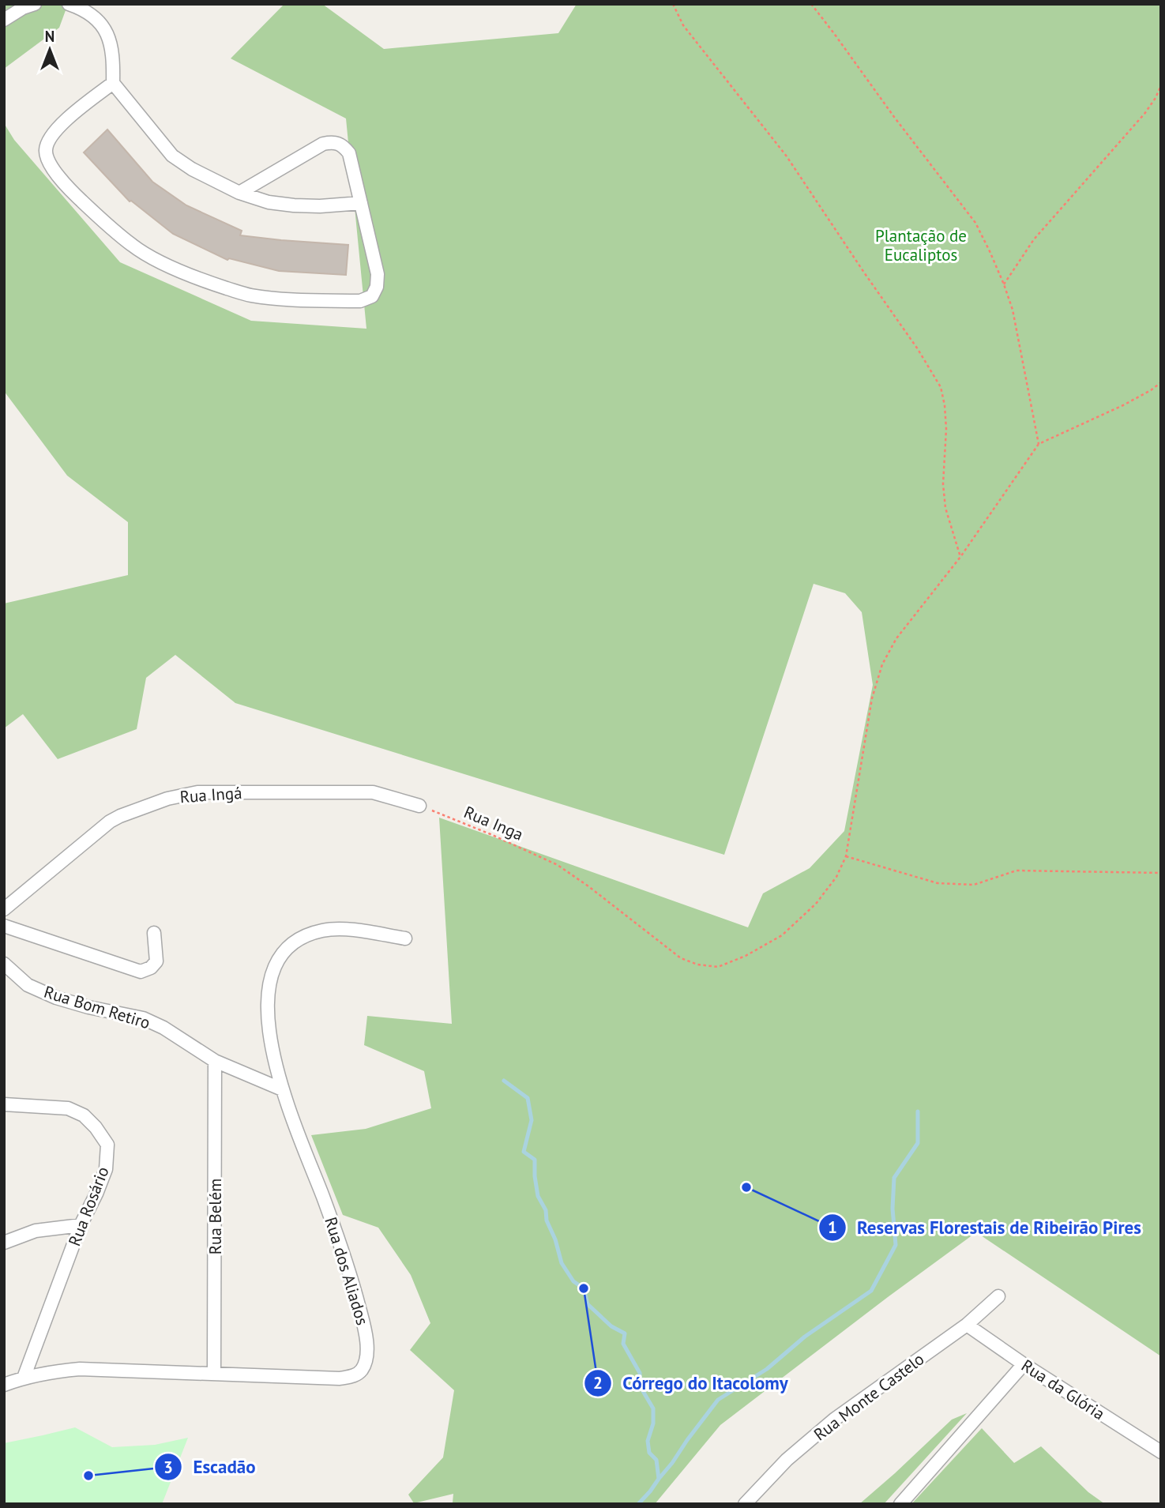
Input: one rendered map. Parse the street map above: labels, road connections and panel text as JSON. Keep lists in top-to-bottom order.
{
  "streets": {
    "street": [
      "Rua Ingá",
      "Rua Bom Retiro",
      "Rua Rosário",
      "Rua Belém",
      "Rua dos Aliados",
      "Rua da Glória",
      "Rua Monte Castelo"
    ],
    "path": ["Rua Inga"]
  },
  "crossings": [
    ["Rua Ingá", "Rua Inga"],
    ["Rua Bom Retiro", "Rua Belém"],
    ["Rua Bom Retiro", "Rua dos Aliados"],
    ["Rua Rosário", "Rua dos Aliados"],
    ["Rua Belém", "Rua dos Aliados"],
    ["Rua da Glória", "Rua Monte Castelo"]
  ],
  "parks": ["Plantação de Eucaliptos"],
  "places": ["Reservas Florestais de Ribeirão Pires", "Córrego do Itacolomy", "Escadão"],
  "north": "top"
}
